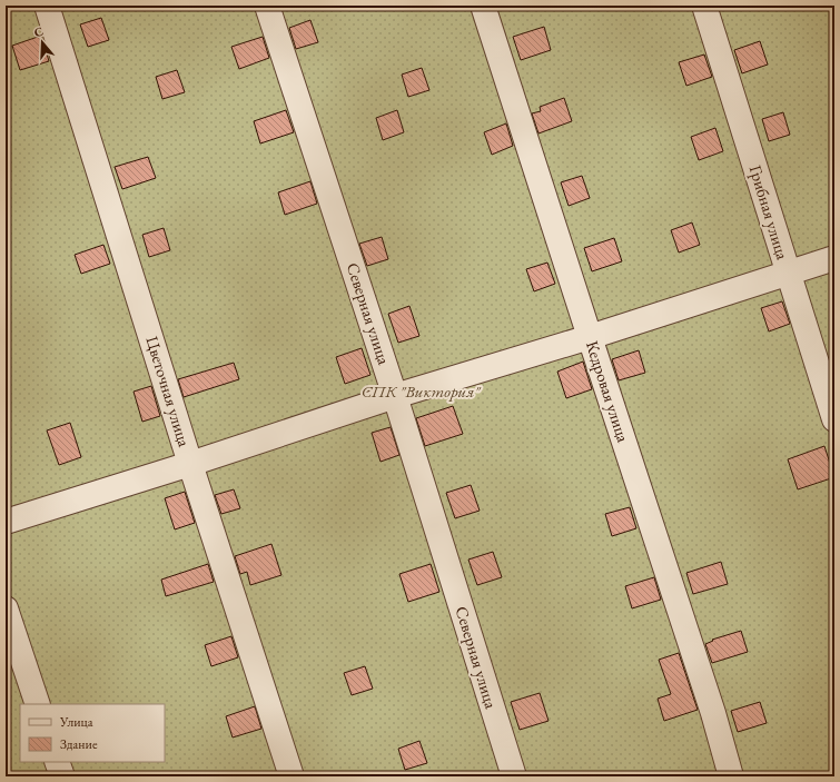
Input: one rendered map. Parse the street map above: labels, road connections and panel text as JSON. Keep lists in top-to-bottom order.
{
  "streets": {
    "street": [
      "Грибная улица",
      "Северная улица",
      "Цветочная улица",
      "Кедровая улица"
    ]
  },
  "parks": ["СПК \"Виктория\""],
  "legend": ["Улица", "Здание"],
  "north": "top"
}
